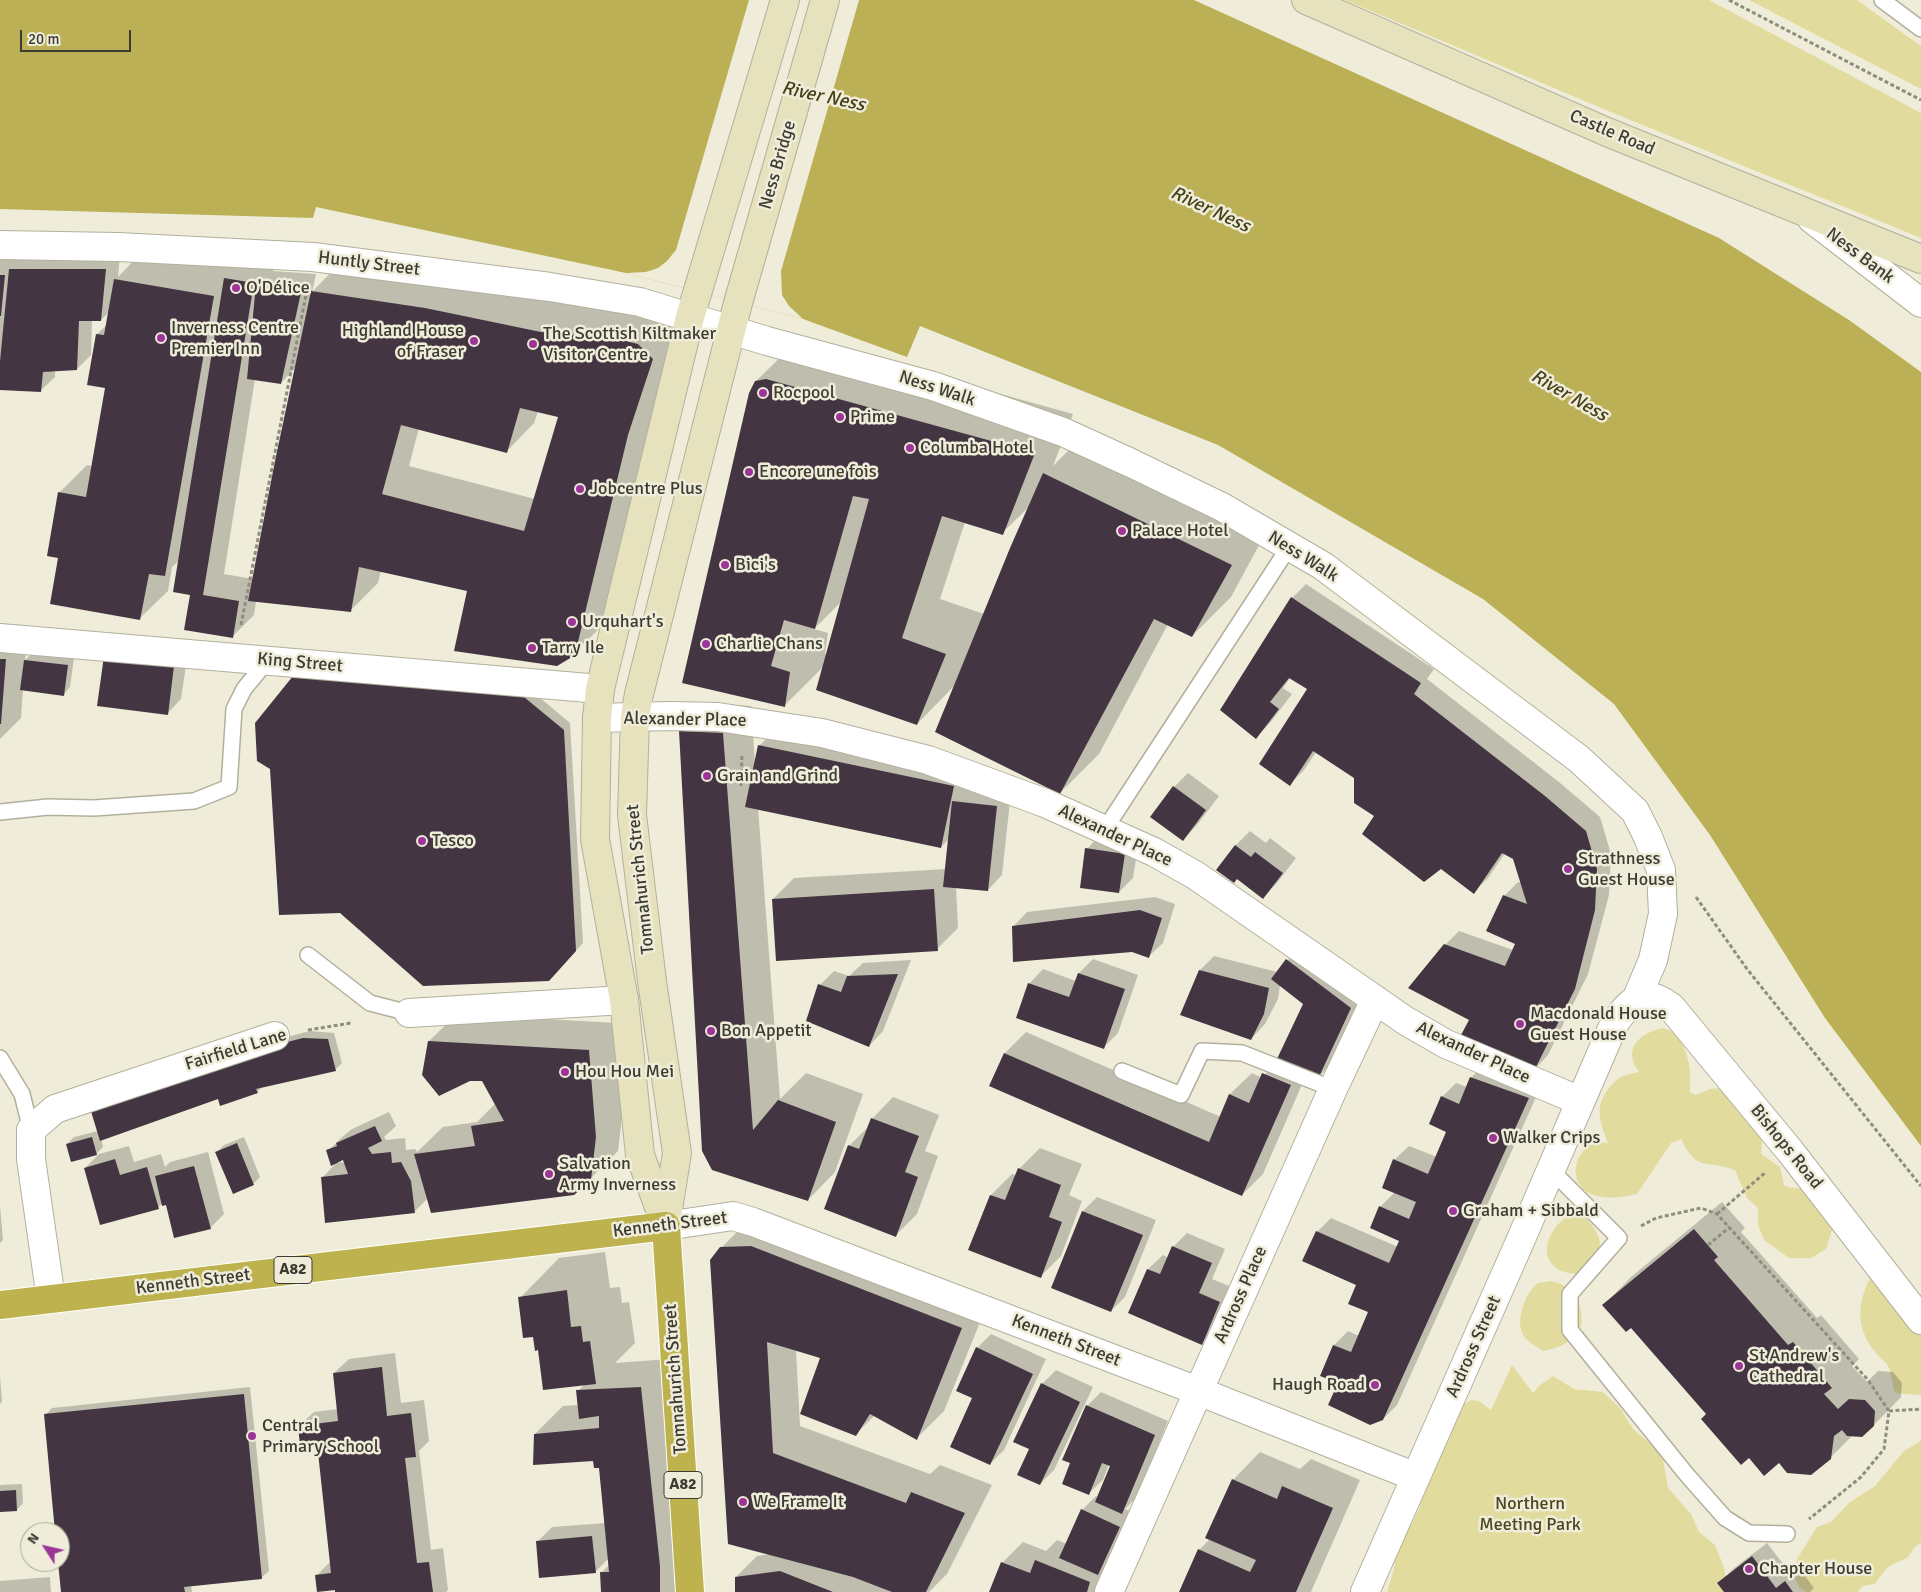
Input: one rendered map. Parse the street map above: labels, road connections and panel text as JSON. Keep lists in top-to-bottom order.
{
  "streets": {
    "highway": ["Tomnahurich Street", "Kenneth Street", "A82"],
    "main road": ["Castle Road", "Ness Bridge"],
    "street": [
      "Ness Bank",
      "Huntly Street",
      "Ness Walk",
      "King Street",
      "Alexander Place",
      "Fairfield Lane",
      "Bishops Road",
      "Ardross Place",
      "Ardross Street"
    ]
  },
  "crossings": [
    ["Castle Road", "Ness Bank"],
    ["Ness Bridge", "Huntly Street"],
    ["Ness Bridge", "Ness Walk"],
    ["Ness Bridge", "Tomnahurich Street"],
    ["Huntly Street", "Ness Walk"],
    ["Huntly Street", "Tomnahurich Street"],
    ["Ness Walk", "Tomnahurich Street"],
    ["Ness Walk", "Bishops Road"],
    ["Ness Walk", "Ardross Street"],
    ["King Street", "Tomnahurich Street"],
    ["Alexander Place", "Tomnahurich Street"],
    ["Alexander Place", "Ardross Place"],
    ["Alexander Place", "Ardross Street"],
    ["Tomnahurich Street", "Kenneth Street"],
    ["Bishops Road", "Ardross Street"],
    ["Kenneth Street", "Ardross Place"],
    ["Kenneth Street", "Ardross Street"]
  ],
  "water": ["River Ness"],
  "parks": ["Northern Meeting Park"],
  "places": [
    "O'Délice",
    "Inverness Centre Premier Inn",
    "Highland House of Fraser",
    "The Scottish Kiltmaker Visitor Centre",
    "Rocpool",
    "Prime",
    "Columba Hotel",
    "Encore une fois",
    "Jobcentre Plus",
    "Palace Hotel",
    "Bici's",
    "Urquhart's",
    "Charlie Chans",
    "Tarry Ile",
    "Grain and Grind",
    "Tesco",
    "Strathness Guest House",
    "Macdonald House Guest House",
    "Bon Appetit",
    "Hou Hou Mei",
    "Walker Crips",
    "Salvation Army Inverness",
    "Graham + Sibbald",
    "St Andrew's Cathedral",
    "Haugh Road",
    "Central Primary School",
    "We Frame It",
    "Chapter House"
  ],
  "scale_bar": "20 m",
  "north": "top left"
}
